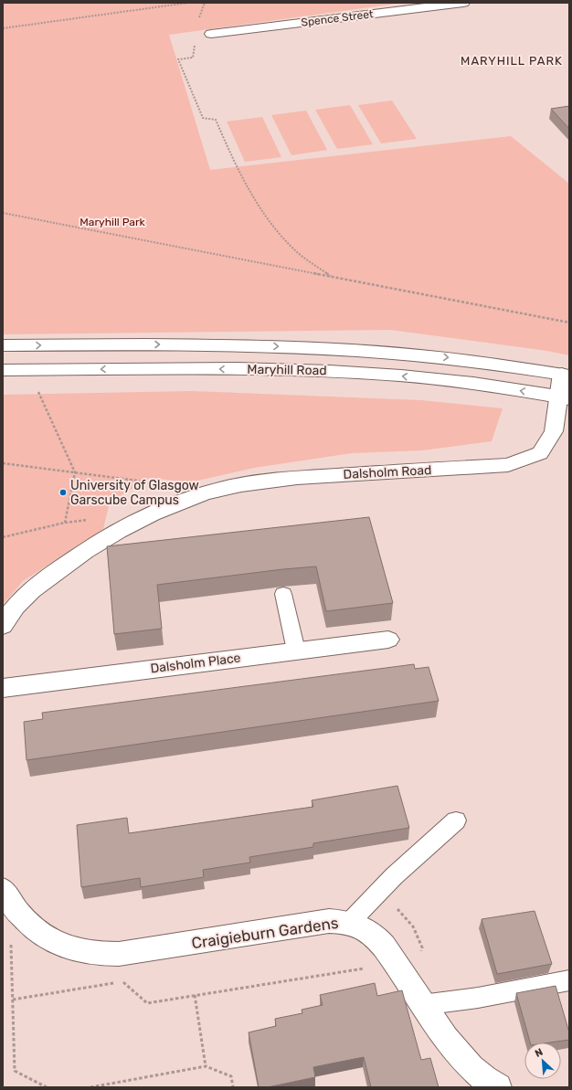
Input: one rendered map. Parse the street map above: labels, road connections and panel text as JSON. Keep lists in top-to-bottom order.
{
  "streets": {
    "street": [
      "Spence Street",
      "Maryhill Road",
      "Dalsholm Road",
      "Dalsholm Place",
      "Craigieburn Gardens"
    ]
  },
  "crossings": [
    ["Maryhill Road", "Dalsholm Road"]
  ],
  "districts": ["MARYHILL PARK"],
  "parks": ["Maryhill Park"],
  "places": ["University of Glasgow Garscube Campus"],
  "north": "top left"
}
